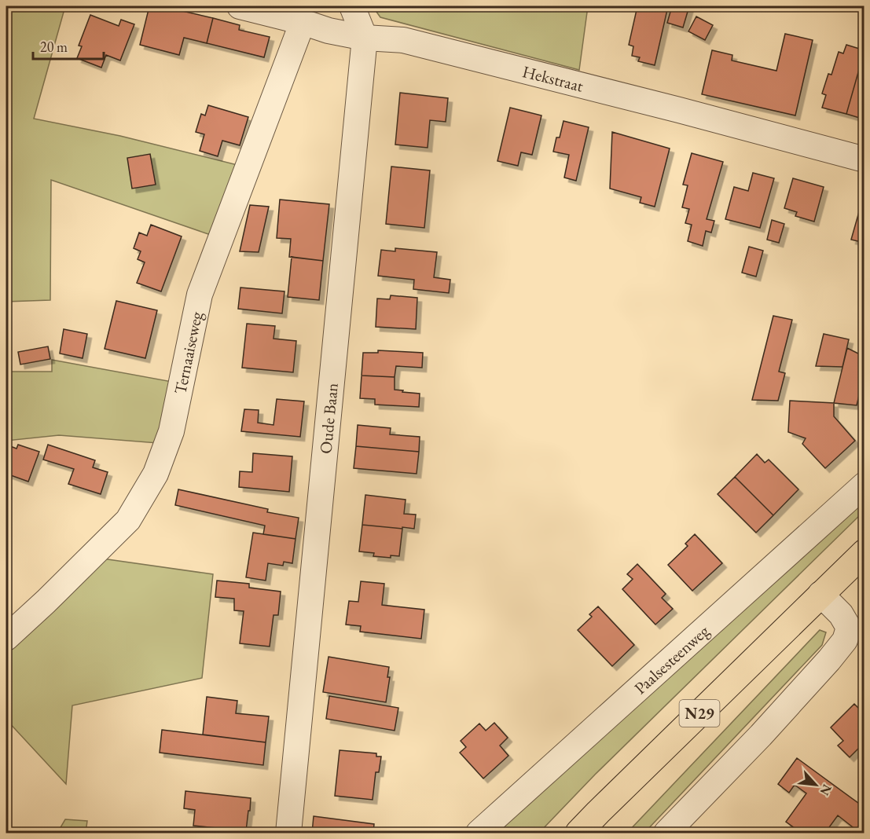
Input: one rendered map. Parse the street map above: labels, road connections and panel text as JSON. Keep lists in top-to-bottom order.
{
  "streets": {
    "main road": ["N29"],
    "street": [
      "Hekstraat",
      "Ternaaiseweg",
      "Oude Baan",
      "Paalsesteenweg"
    ]
  },
  "crossings": [
    ["Hekstraat", "Ternaaiseweg"],
    ["Hekstraat", "Oude Baan"]
  ],
  "scale_bar": "20 m",
  "north": "bottom right"
}
